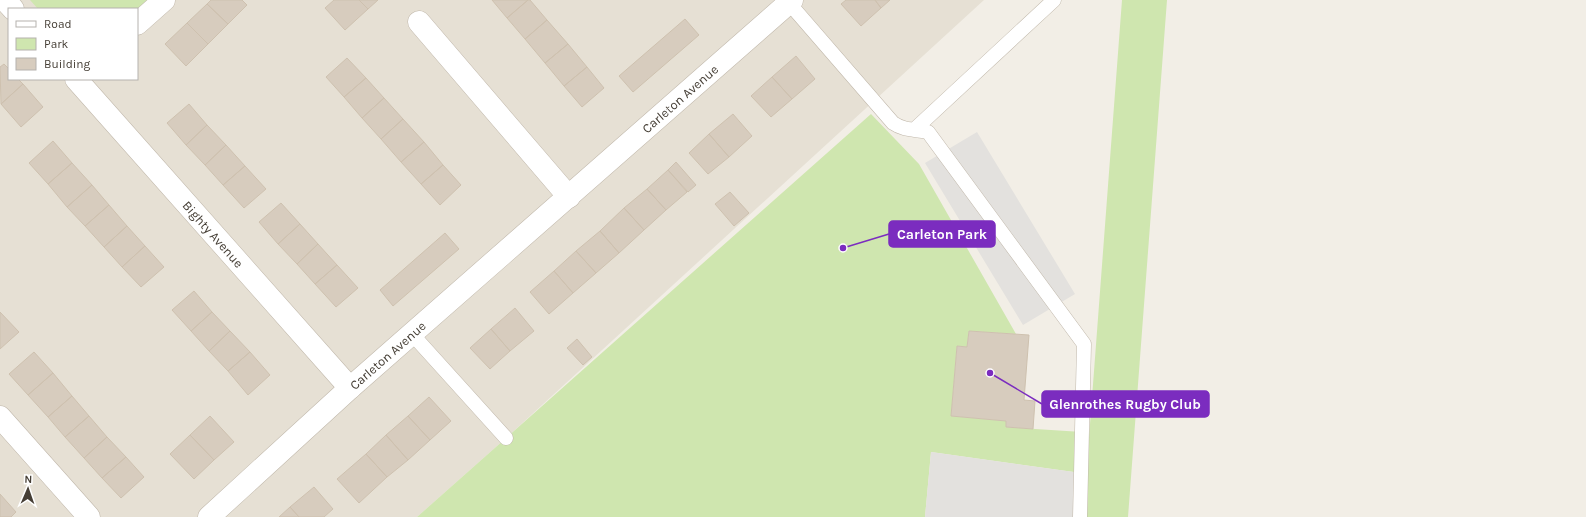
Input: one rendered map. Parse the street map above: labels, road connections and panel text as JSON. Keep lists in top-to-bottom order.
{
  "streets": {
    "street": ["Carleton Avenue", "Bighty Avenue"]
  },
  "crossings": [
    ["Carleton Avenue", "Bighty Avenue"]
  ],
  "places": ["Carleton Park", "Glenrothes Rugby Club"],
  "legend": ["Road", "Park", "Building"],
  "north": "top"
}
